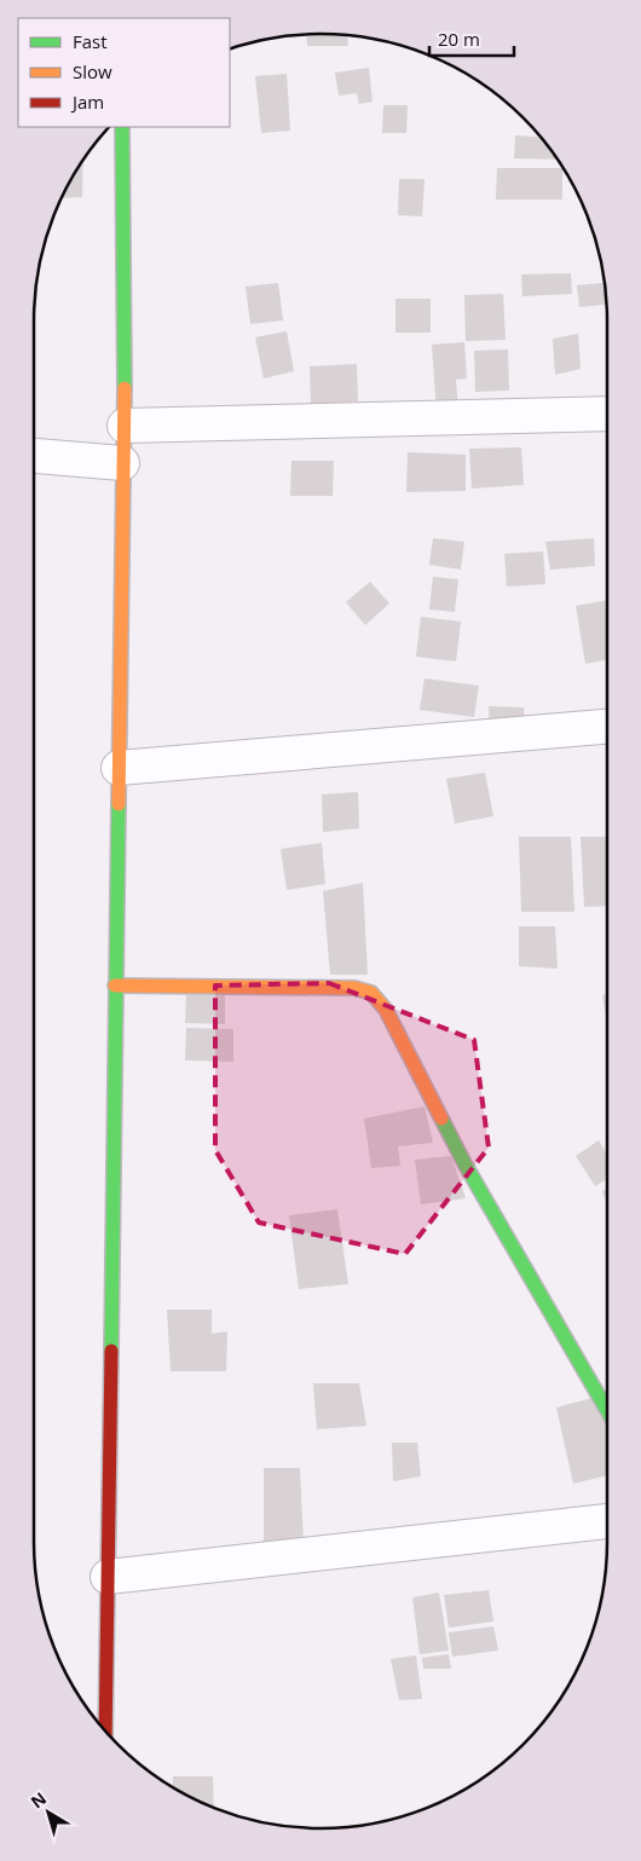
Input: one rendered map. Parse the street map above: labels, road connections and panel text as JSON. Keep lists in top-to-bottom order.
{
  "legend": ["Fast", "Slow", "Jam"],
  "scale_bar": "20 m",
  "north": "top left"
}
